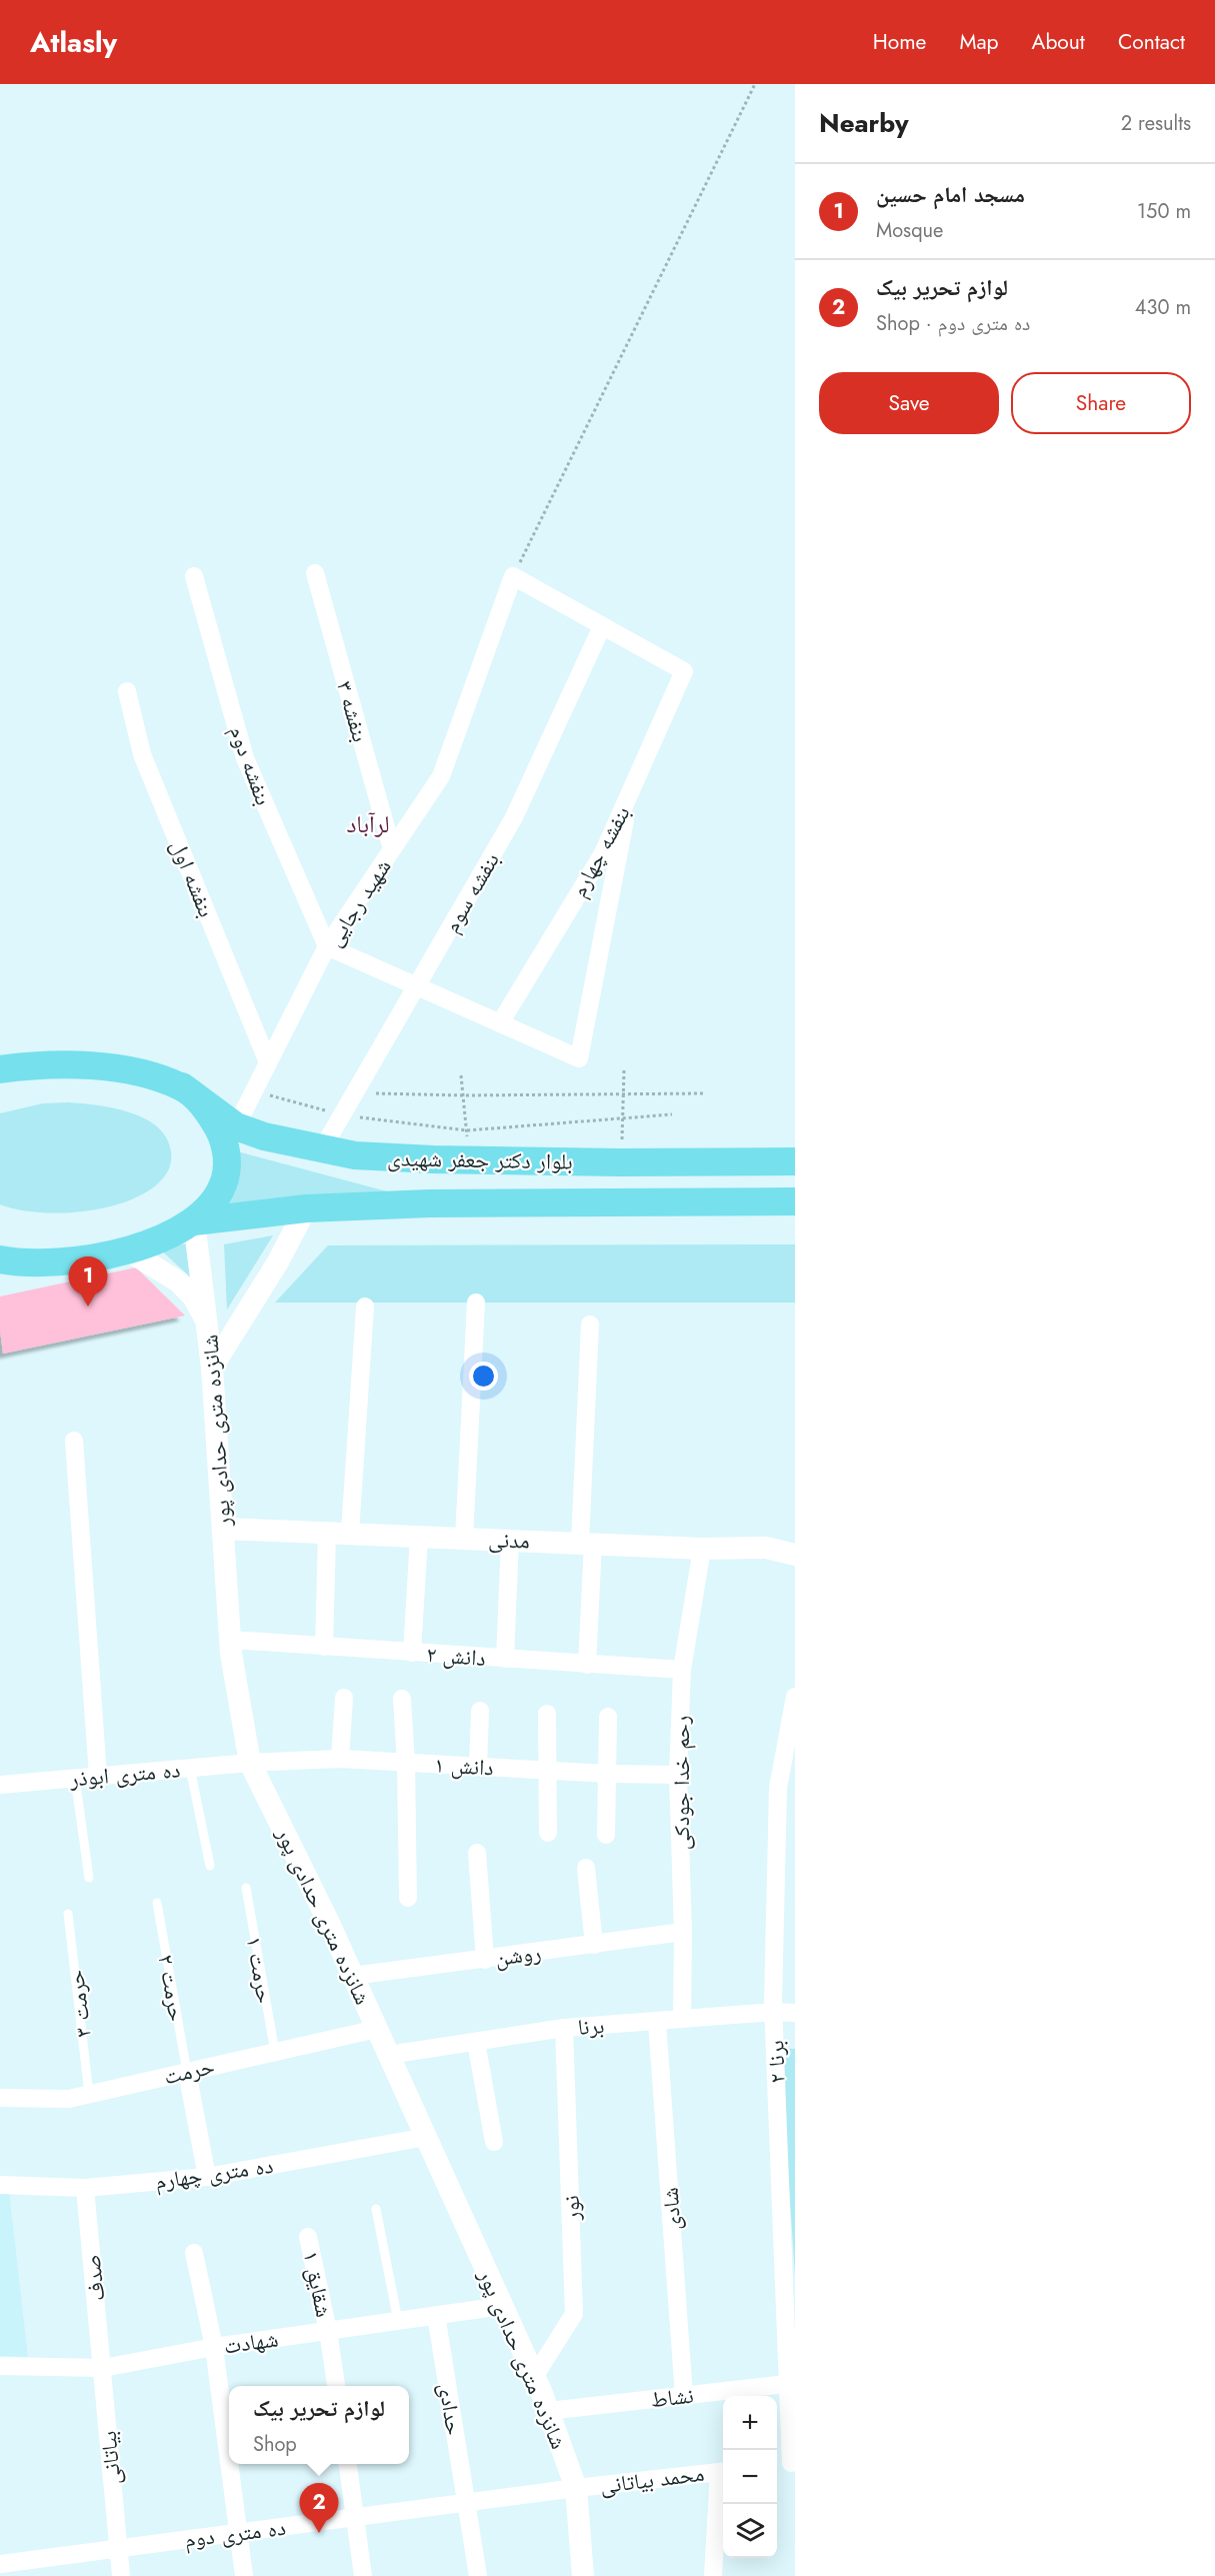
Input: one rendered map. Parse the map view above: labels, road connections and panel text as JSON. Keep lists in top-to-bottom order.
{
  "streets": {
    "main road": ["بلوار دکتر جعفر شهیدی"],
    "street": [
      "بنفشه ۳",
      "بنفشه دوم",
      "بنفشه چهارم",
      "بنفشه اول",
      "بنفشه سوم",
      "شهید رجایی",
      "شانزده متری حدادی پور",
      "مدنی",
      "دانش ۲",
      "دانش ۱",
      "ده متری ابوذر",
      "رحم خدا جودکی",
      "روشن",
      "برنا",
      "برنا ۲",
      "حرمت",
      "ده متری چهارم",
      "نور",
      "شادی",
      "صدف",
      "شقایق ۱",
      "شهادت",
      "نشاط",
      "حدادی",
      "بیاتانی",
      "محمد بیاتانی",
      "ده متری دوم"
    ],
    "lane": ["حرمت ۱", "حرمت ۲", "حرمت ۳"]
  },
  "crossings": [
    ["بنفشه ۳", "شهید رجایی"],
    ["بنفشه دوم", "شهید رجایی"],
    ["بنفشه چهارم", "بنفشه سوم"],
    ["بنفشه اول", "شهید رجایی"],
    ["بنفشه سوم", "بلوار دکتر جعفر شهیدی"],
    ["شهید رجایی", "بلوار دکتر جعفر شهیدی"],
    ["بلوار دکتر جعفر شهیدی", "شانزده متری حدادی پور"],
    ["شانزده متری حدادی پور", "مدنی"],
    ["شانزده متری حدادی پور", "دانش ۲"],
    ["شانزده متری حدادی پور", "دانش ۱"],
    ["شانزده متری حدادی پور", "ده متری ابوذر"],
    ["شانزده متری حدادی پور", "روشن"],
    ["شانزده متری حدادی پور", "برنا"],
    ["شانزده متری حدادی پور", "حرمت"],
    ["شانزده متری حدادی پور", "ده متری چهارم"],
    ["شانزده متری حدادی پور", "نور"],
    ["شانزده متری حدادی پور", "شهادت"],
    ["شانزده متری حدادی پور", "نشاط"],
    ["شانزده متری حدادی پور", "محمد بیاتانی"],
    ["شانزده متری حدادی پور", "ده متری دوم"],
    ["مدنی", "رحم خدا جودکی"],
    ["دانش ۲", "رحم خدا جودکی"],
    ["دانش ۱", "ده متری ابوذر"],
    ["دانش ۱", "رحم خدا جودکی"],
    ["رحم خدا جودکی", "روشن"],
    ["رحم خدا جودکی", "برنا"],
    ["حرمت ۱", "حرمت"],
    ["حرمت ۲", "حرمت"],
    ["حرمت ۳", "حرمت"],
    ["برنا", "برنا ۲"],
    ["برنا", "نور"],
    ["برنا", "شادی"],
    ["برنا ۲", "نشاط"],
    ["ده متری چهارم", "صدف"],
    ["شادی", "نشاط"],
    ["صدف", "شهادت"],
    ["صدف", "بیاتانی"],
    ["شقایق ۱", "شهادت"],
    ["شهادت", "حدادی"],
    ["شهادت", "بیاتانی"],
    ["حدادی", "ده متری دوم"],
    ["بیاتانی", "ده متری دوم"],
    ["محمد بیاتانی", "ده متری دوم"]
  ],
  "districts": ["لرآباد"],
  "page": {
    "header": "Atlasly",
    "nav": [
      "Home",
      "Map",
      "About",
      "Contact"
    ],
    "heading": ["Nearby", "2 results"],
    "list": [
      {
        "mark": "1",
        "name": "مسجد امام حسین",
        "note": "Mosque",
        "value": "150 m"
      },
      {
        "mark": "2",
        "name": "لوازم تحریر بیک",
        "note": "Shop · ده متری دوم",
        "value": "430 m"
      }
    ],
    "buttons": ["Save", "Share"],
    "pins": ["1", "2"],
    "popup": ["لوازم تحریر بیک", "Shop"],
    "map_buttons": ["+", "−"]
  }
}
